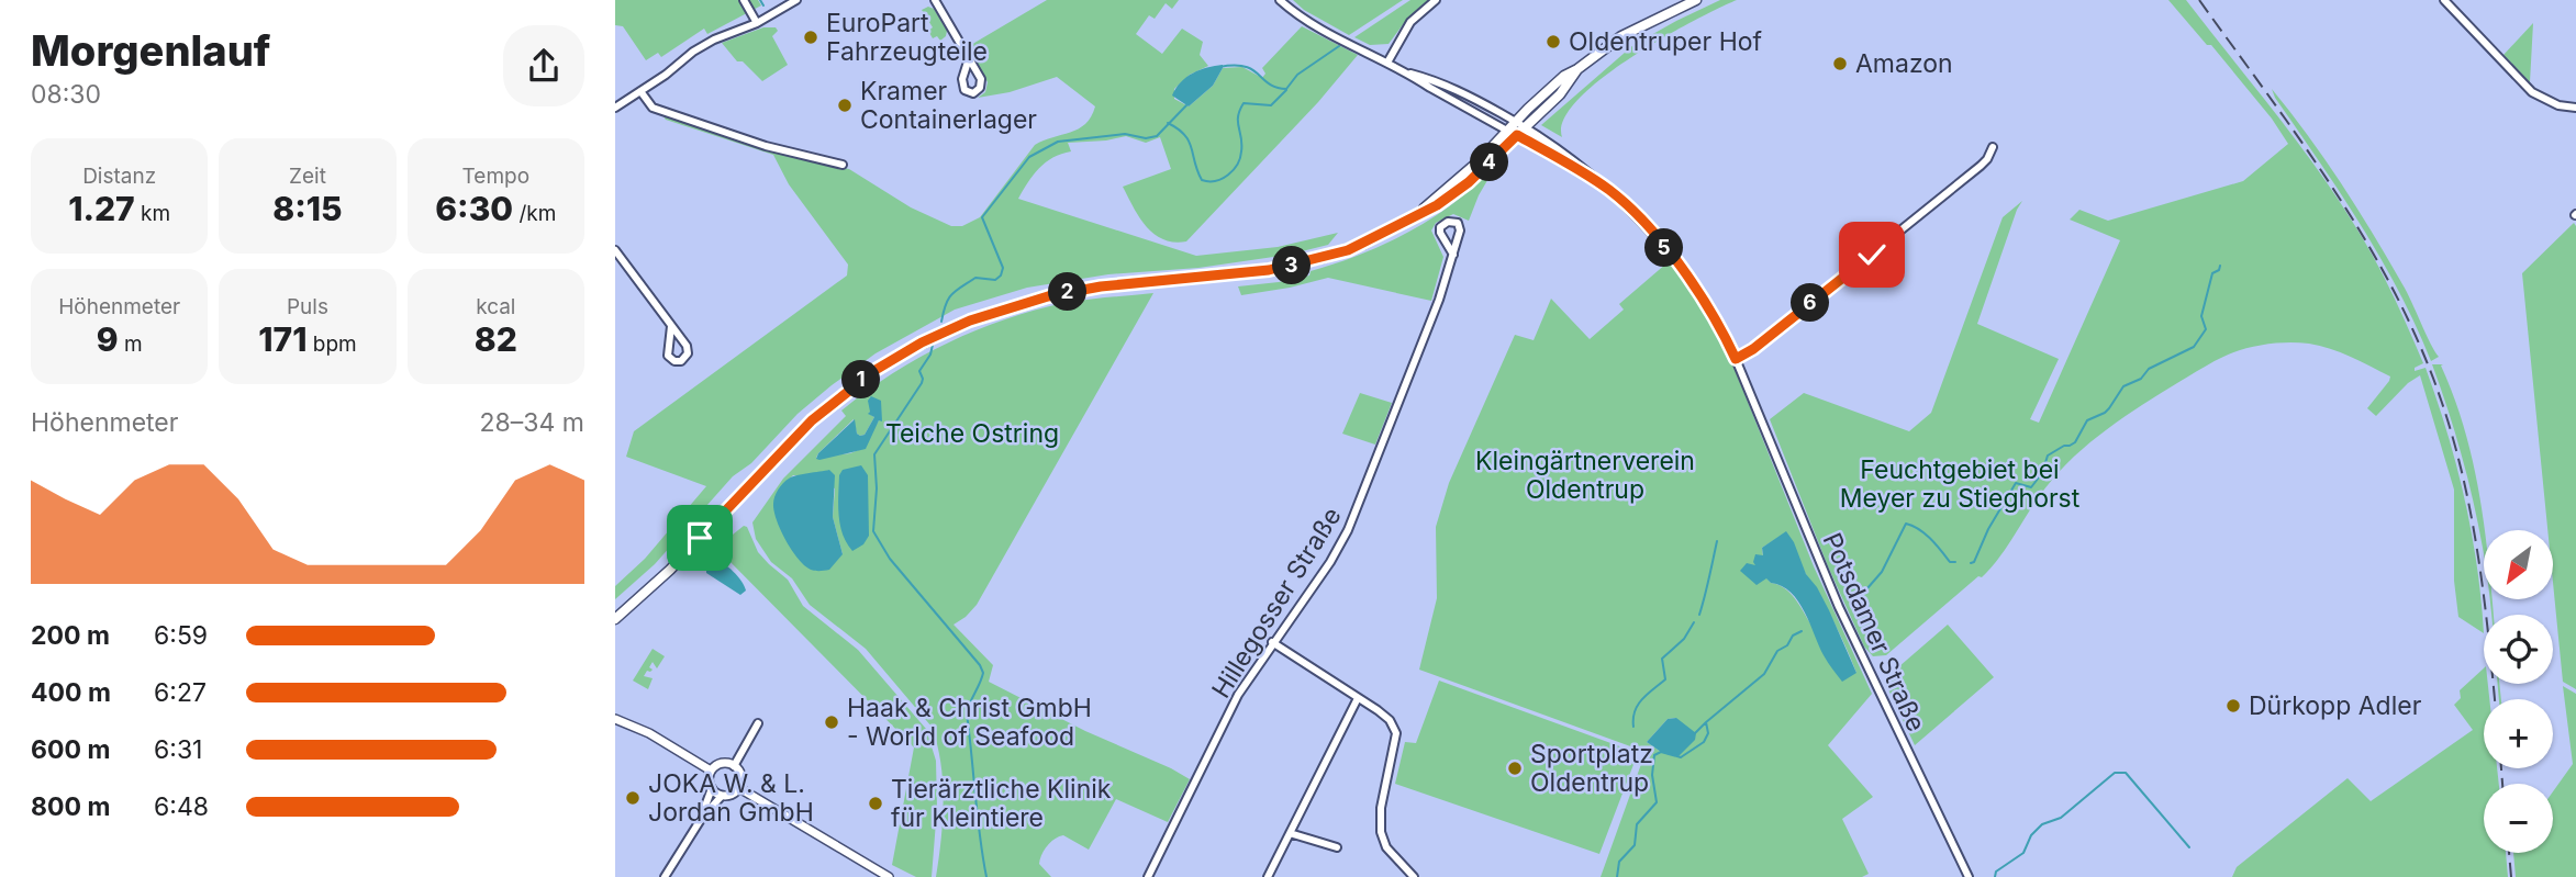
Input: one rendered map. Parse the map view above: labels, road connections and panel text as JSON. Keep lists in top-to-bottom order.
{
  "streets": {
    "street": ["Hillegosser Straße", "Potsdamer Straße"]
  },
  "parks": ["Teiche Ostring", "Kleingärtnerverein Oldentrup", "Feuchtgebiet bei Meyer zu Stieghorst"],
  "places": [
    "EuroPart Fahrzeugteile",
    "Oldentruper Hof",
    "Amazon",
    "Kramer Containerlager",
    "Dürkopp Adler",
    "Haak & Christ GmbH - World of Seafood",
    "Sportplatz Oldentrup",
    "JOKA W. & L. Jordan GmbH",
    "Tierärztliche Klinik für Kleintiere"
  ],
  "north": "bottom left",
  "page": {
    "heading": ["Morgenlauf", "08:30"],
    "stats": [
      ["Distanz", "1.27 km"],
      ["Zeit", "8:15"],
      ["Tempo", "6:30 /km"],
      ["Höhenmeter", "9 m"],
      ["Puls", "171 bpm"],
      ["kcal", "82"]
    ],
    "pins": [
      "4",
      "5",
      "3",
      "2",
      "6",
      "1"
    ],
    "chart": ["Höhenmeter", "28–34 m"],
    "map_buttons": ["+", "−"],
    "list": [
      {
        "name": "200 m",
        "note": "6:59"
      },
      {
        "name": "400 m",
        "note": "6:27"
      },
      {
        "name": "600 m",
        "note": "6:31"
      },
      {
        "name": "800 m",
        "note": "6:48"
      }
    ]
  }
}
